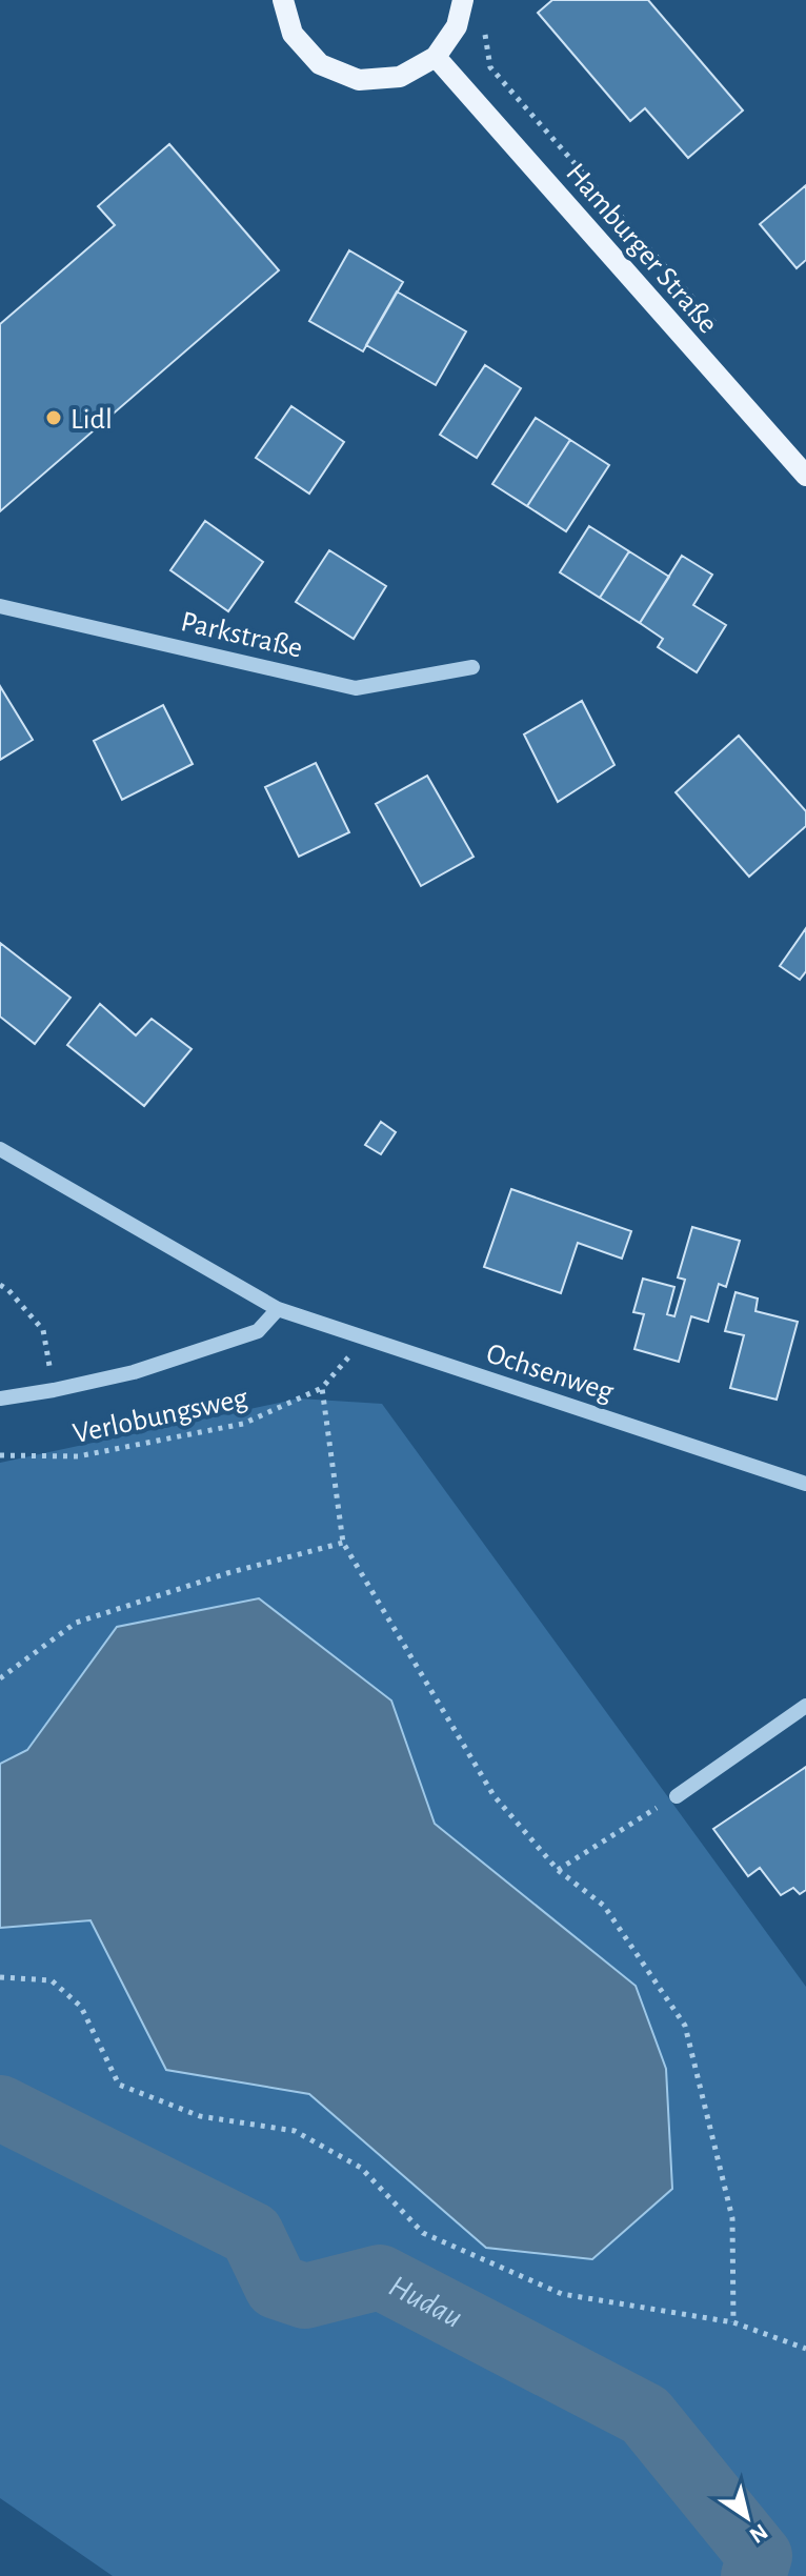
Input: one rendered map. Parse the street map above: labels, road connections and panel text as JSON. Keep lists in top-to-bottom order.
{
  "streets": {
    "main road": ["Hamburger Straße"],
    "street": ["Parkstraße", "Ochsenweg"],
    "path": ["Verlobungsweg"]
  },
  "water": ["Hudau"],
  "places": ["Lidl"],
  "north": "bottom right"
}
